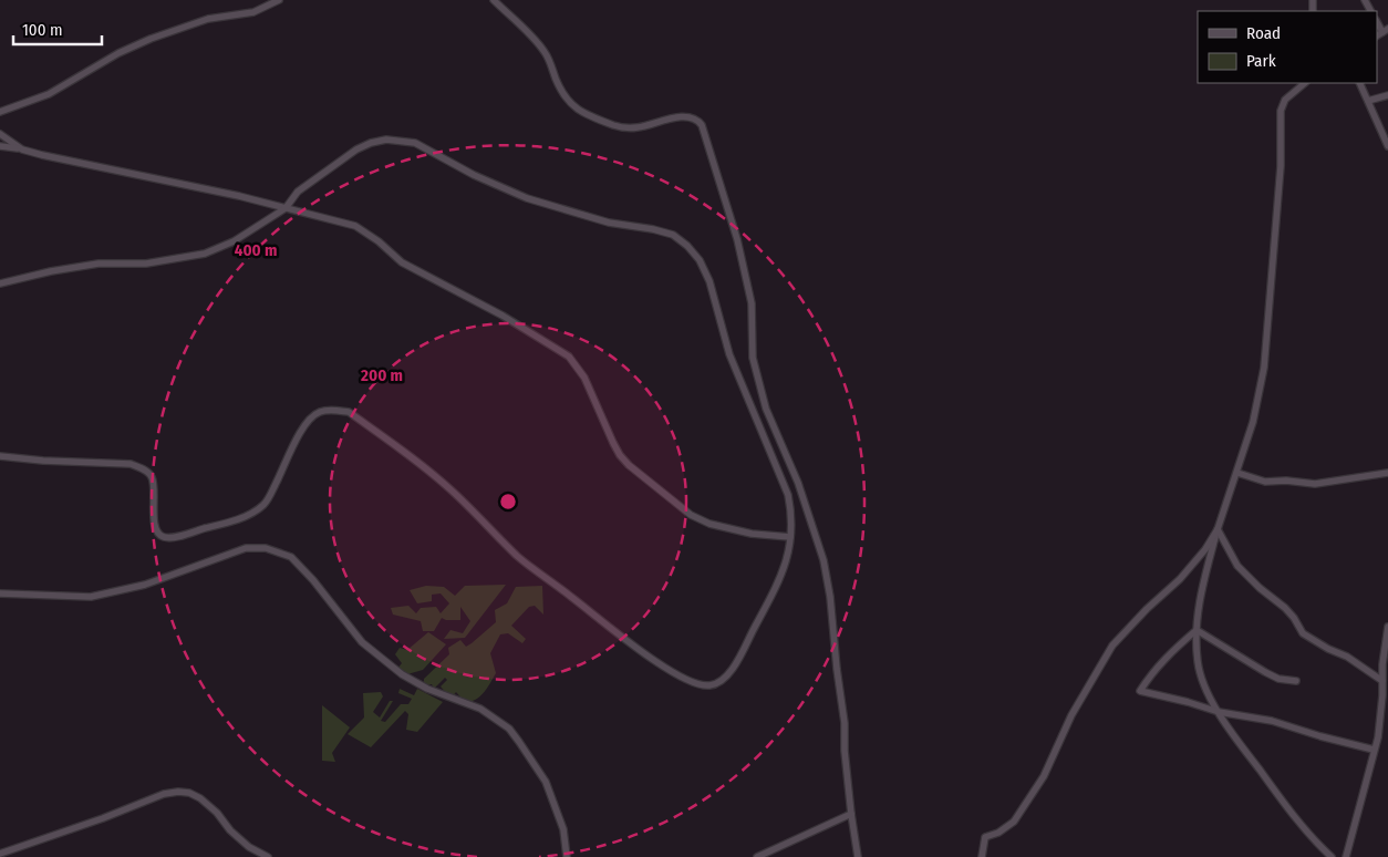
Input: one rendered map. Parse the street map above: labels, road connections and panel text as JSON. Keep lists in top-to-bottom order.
{
  "legend": ["Road", "Park"],
  "scale_bar": "100 m",
  "rings": ["400 m", "200 m"]
}
